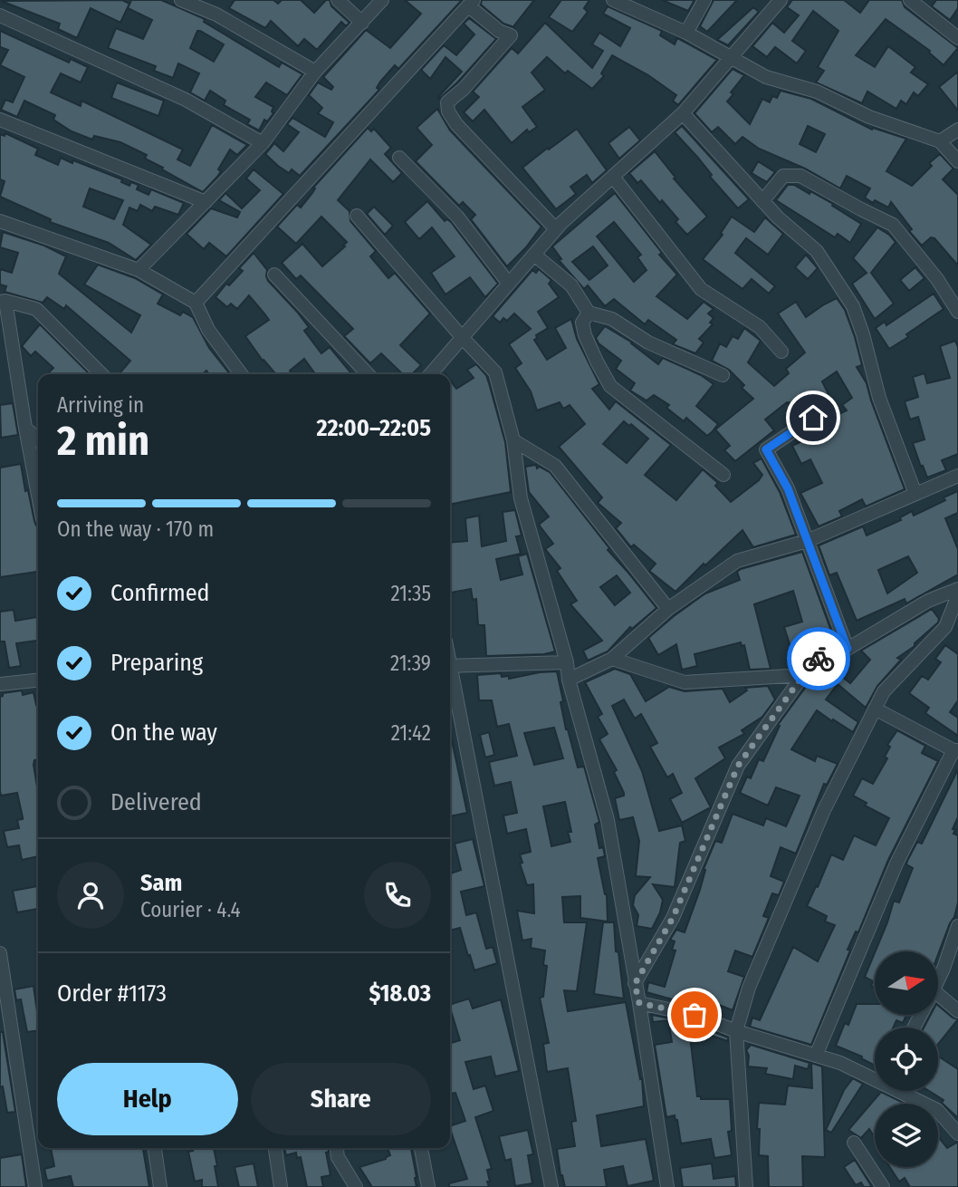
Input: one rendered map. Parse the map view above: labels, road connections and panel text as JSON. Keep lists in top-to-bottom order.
{
  "north": "right",
  "page": {
    "heading": ["2 min", "Arriving in", "22:00–22:05"],
    "panel": [
      "Sam",
      "Courier · 4.4",
      "Order #1173",
      "$18.03"
    ],
    "bar": "On the way · 170 m",
    "list": [
      ["Confirmed", "21:35"],
      ["Preparing", "21:39"],
      ["On the way", "21:42"],
      "Delivered"
    ],
    "buttons": ["Help", "Share"]
  }
}
